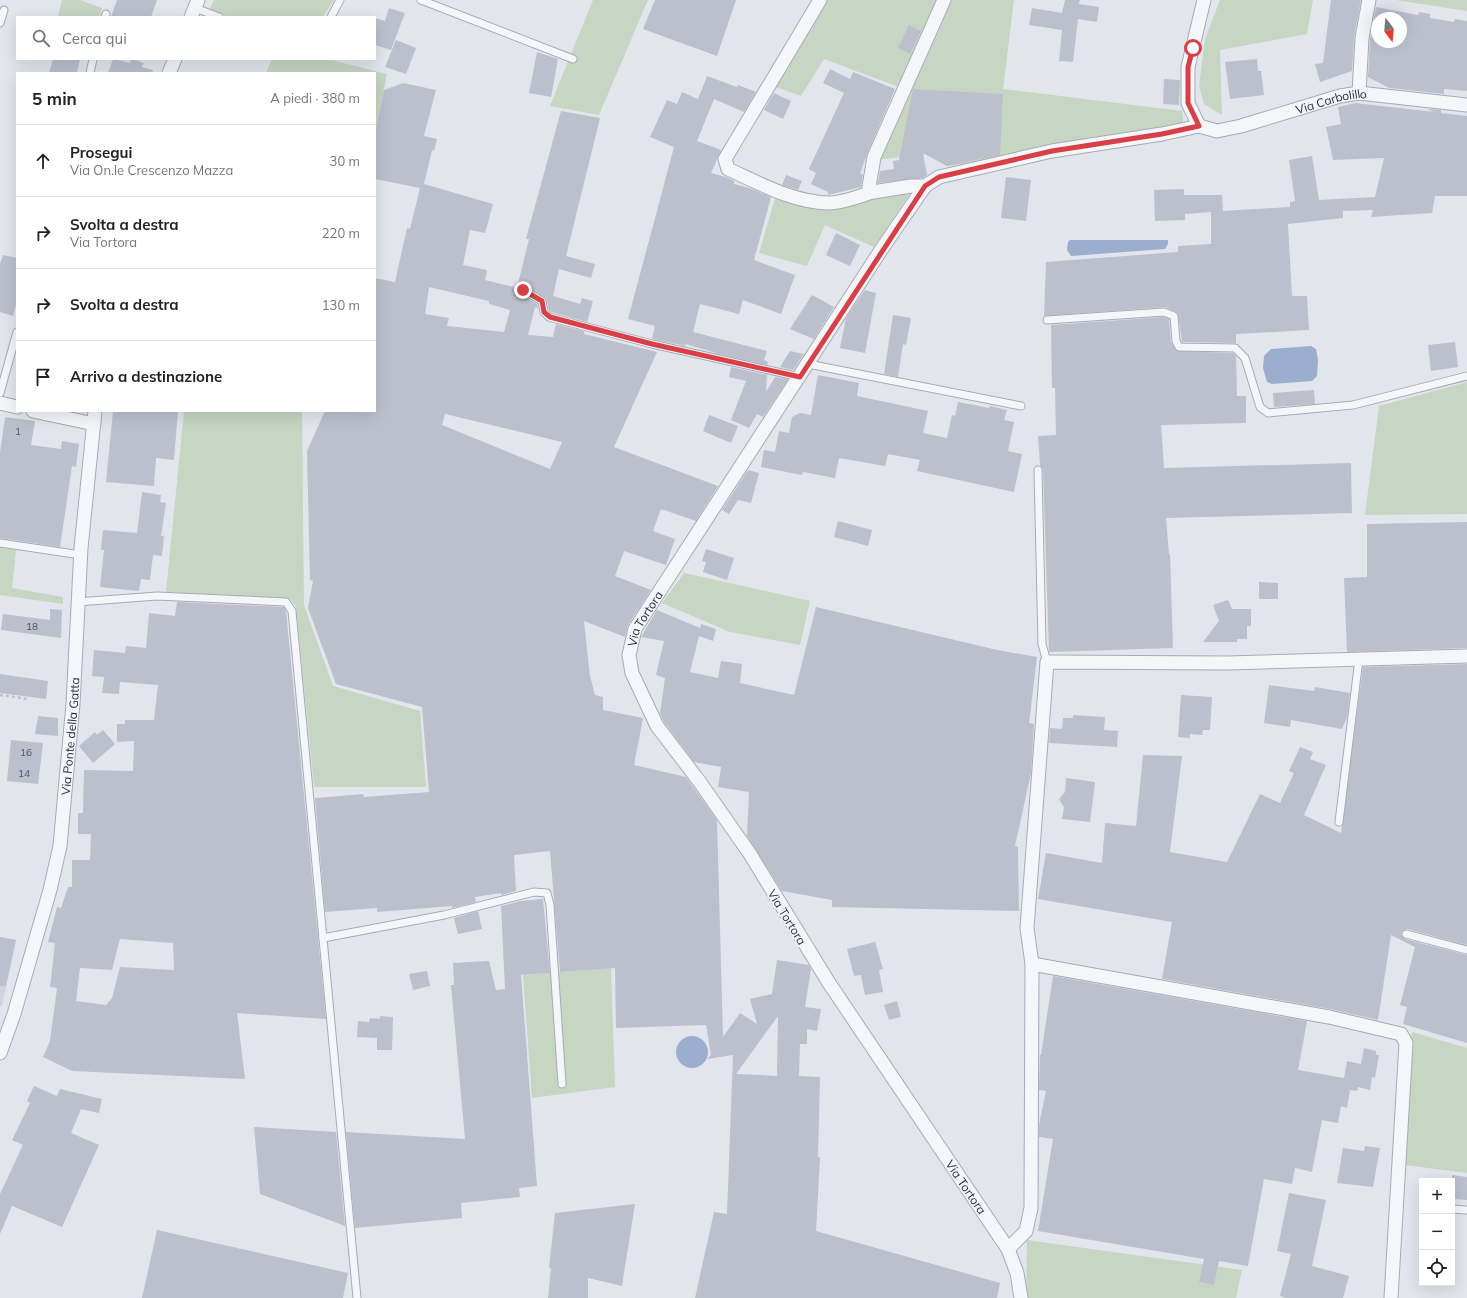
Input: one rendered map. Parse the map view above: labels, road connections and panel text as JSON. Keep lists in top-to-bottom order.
{
  "streets": {
    "street": ["Via Carbolillo", "Via Tortora", "Via Ponte della Gatta"]
  },
  "crossings": [
    ["Via Carbolillo", "Via Tortora"]
  ],
  "house_numbers": [
    "1",
    "18",
    "16",
    "14"
  ],
  "north": "bottom",
  "page": {
    "search": "Cerca qui",
    "heading": ["5 min", "A piedi · 380 m"],
    "list": [
      ["Prosegui", "Via On.le Crescenzo Mazza", "30 m"],
      ["Svolta a destra", "Via Tortora", "220 m"],
      ["Svolta a destra", "130 m"],
      "Arrivo a destinazione"
    ],
    "map_buttons": ["+", "−"]
  }
}
